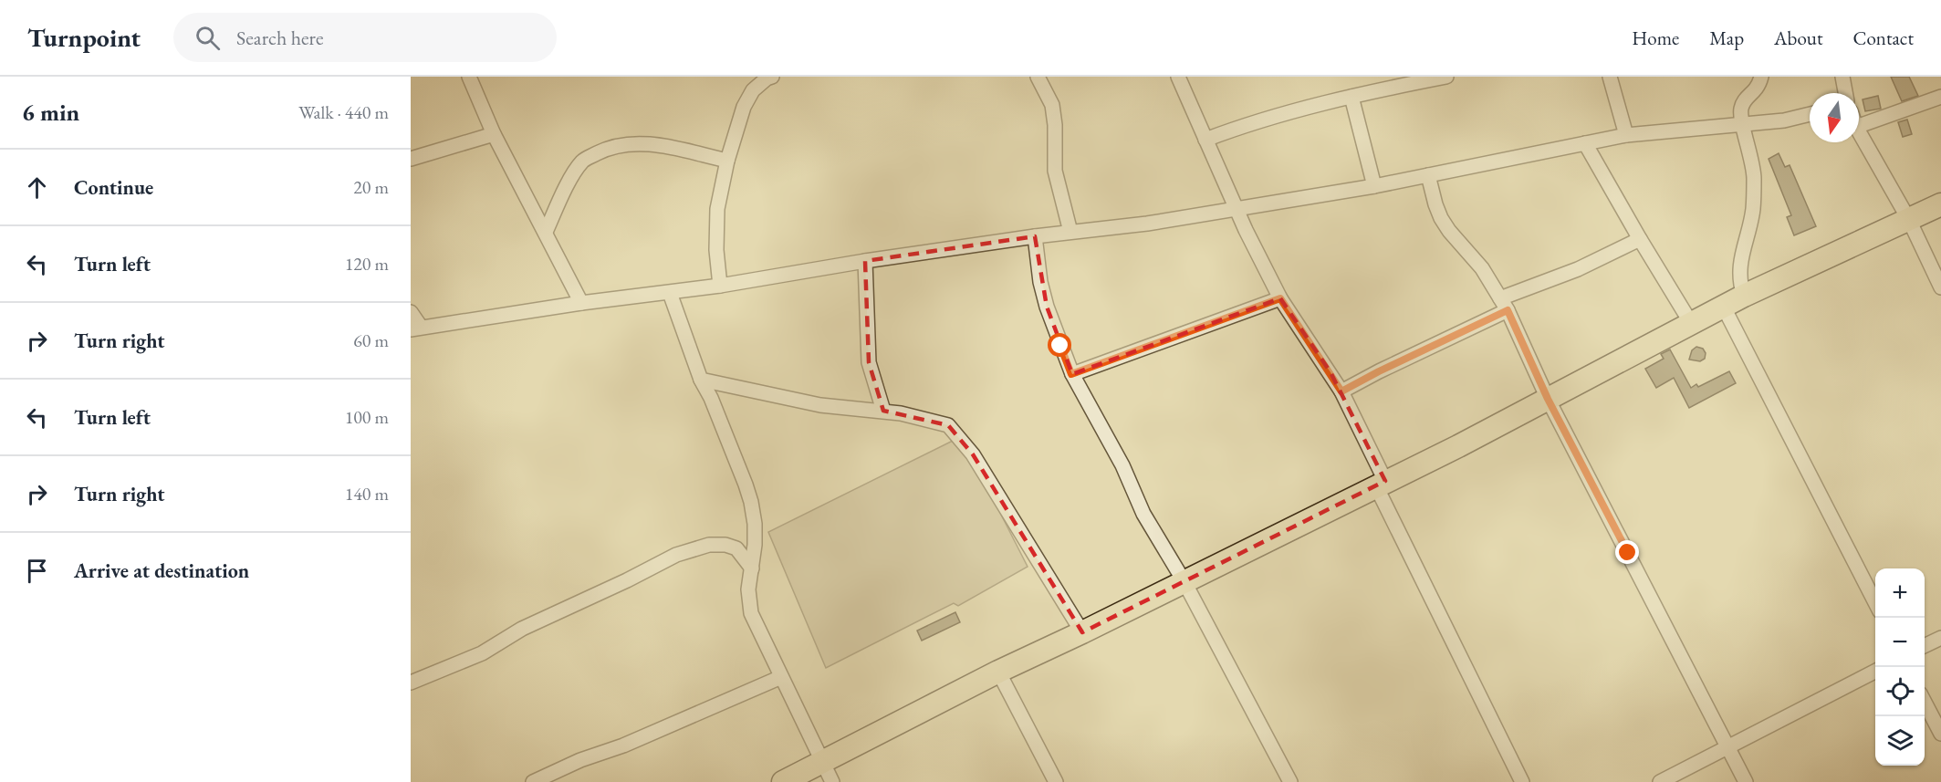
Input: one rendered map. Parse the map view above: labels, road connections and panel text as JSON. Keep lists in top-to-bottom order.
{
  "north": "bottom",
  "page": {
    "header": "Turnpoint",
    "search": "Search here",
    "nav": [
      "Home",
      "Map",
      "About",
      "Contact"
    ],
    "heading": ["6 min", "Walk · 440 m"],
    "list": [
      ["Continue", "20 m"],
      ["Turn left", "120 m"],
      ["Turn right", "60 m"],
      ["Turn left", "100 m"],
      ["Turn right", "140 m"],
      "Arrive at destination"
    ],
    "map_buttons": ["+", "−"]
  }
}
